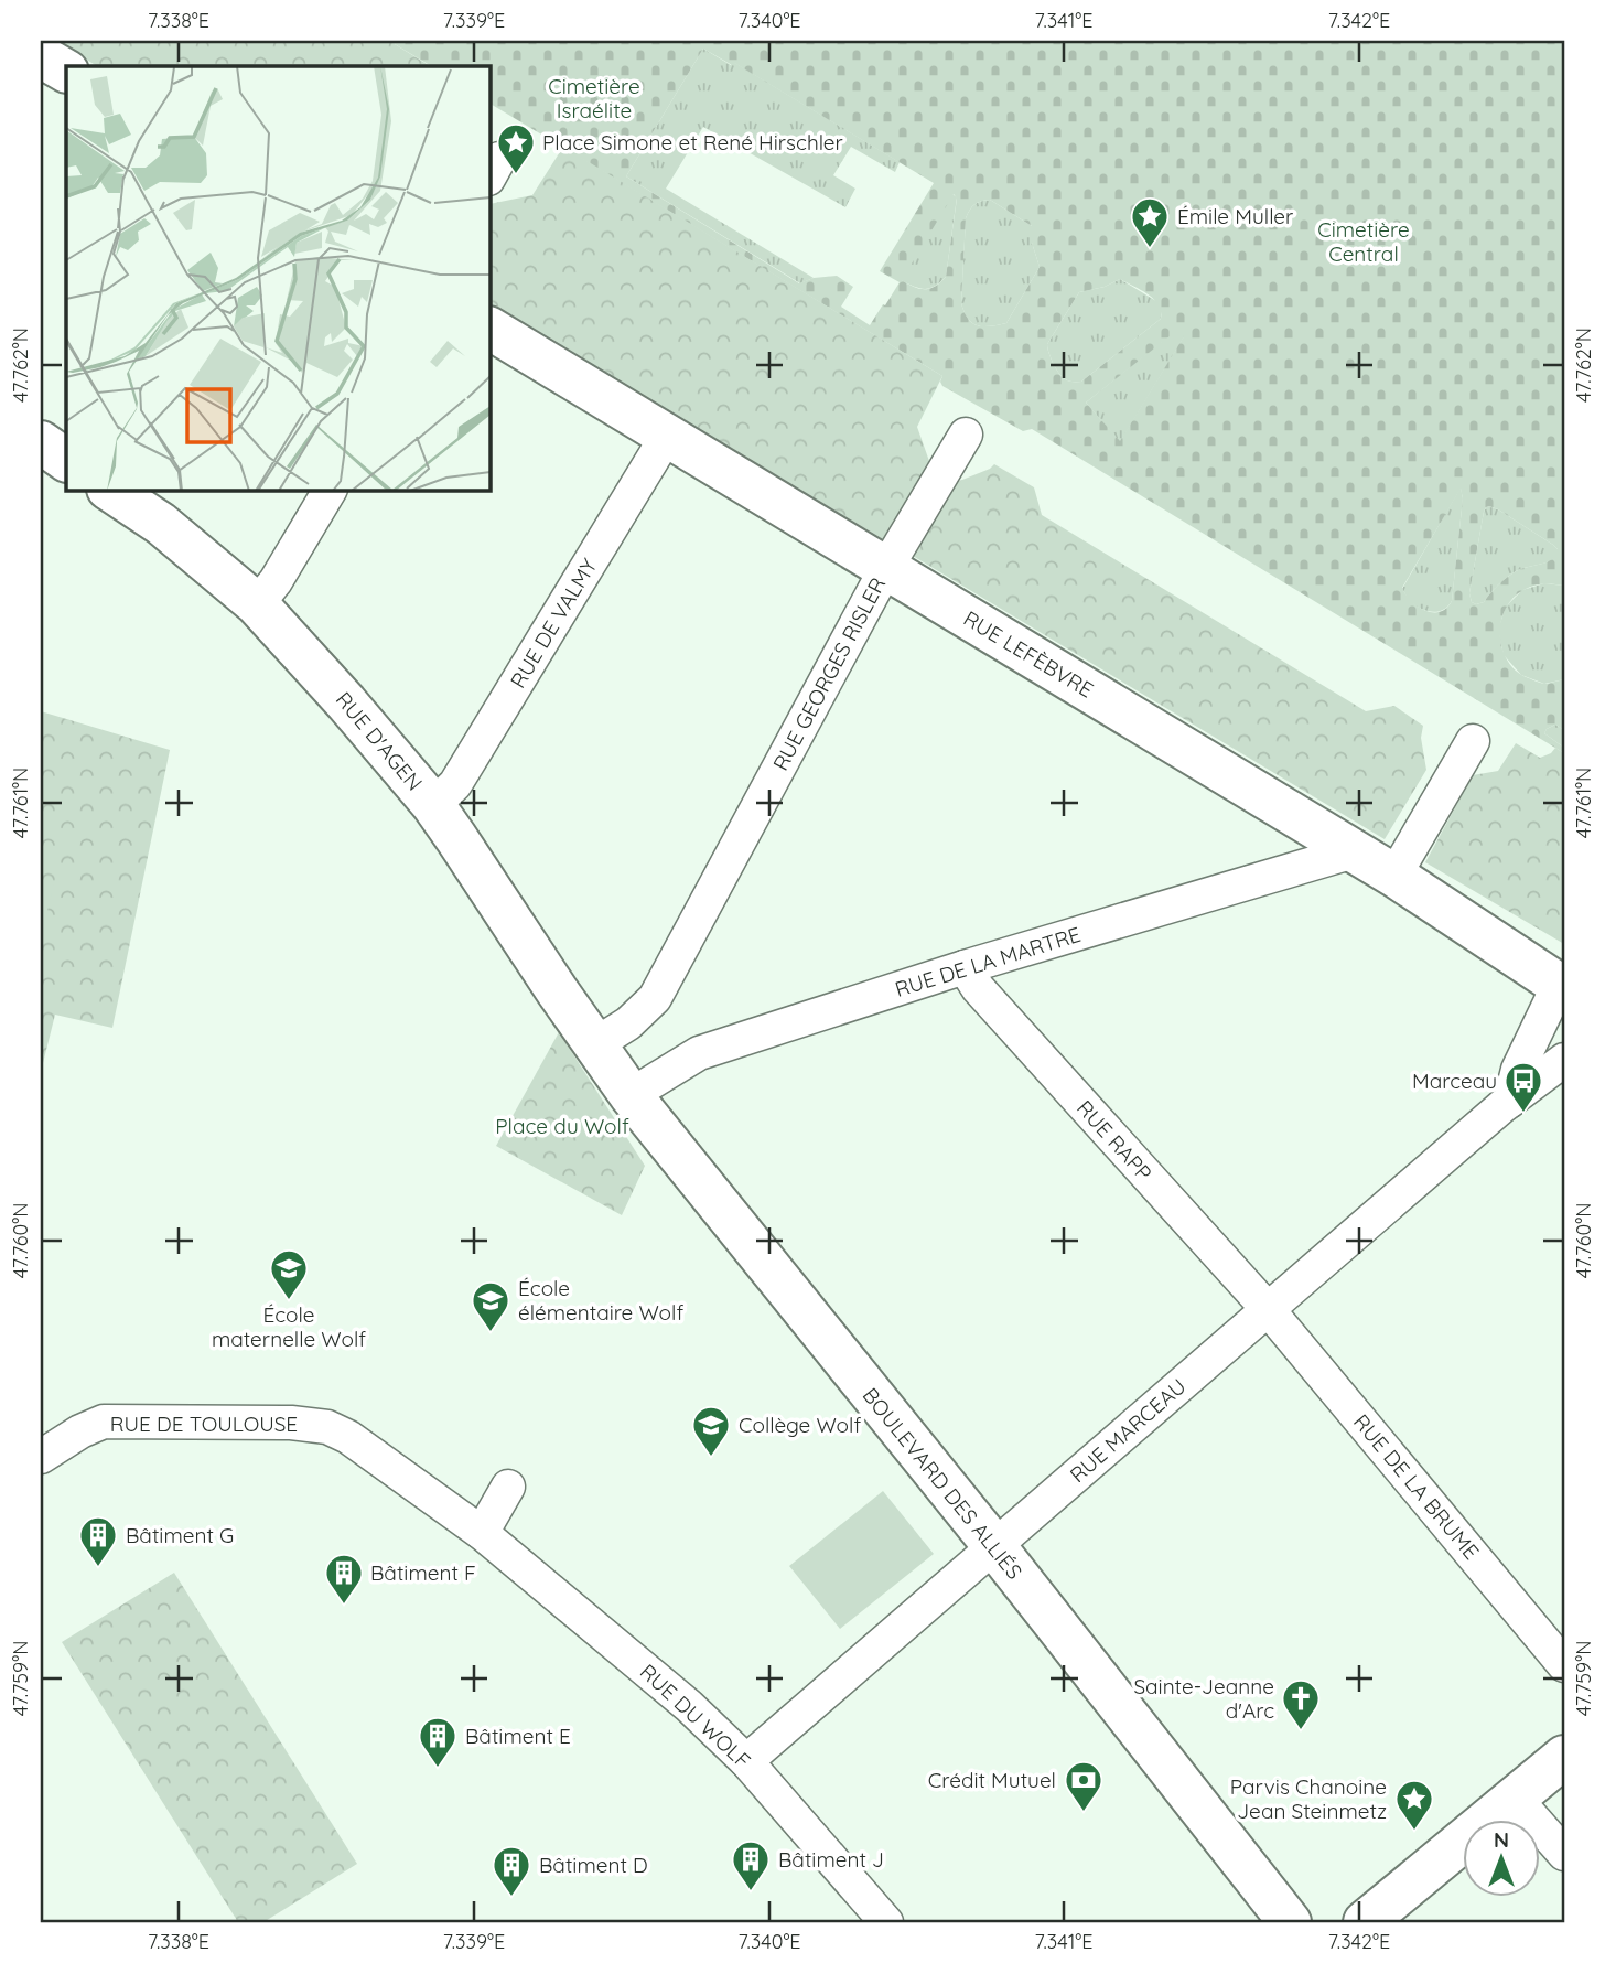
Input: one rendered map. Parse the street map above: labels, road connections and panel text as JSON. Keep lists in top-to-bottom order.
{
  "streets": {
    "main road": ["RUE LEFÈBVRE", "RUE D'AGEN", "BOULEVARD DES ALLIÉS"],
    "street": [
      "RUE DE VALMY",
      "RUE GEORGES RISLER",
      "RUE DE LA MARTRE",
      "RUE RAPP",
      "RUE DE TOULOUSE",
      "RUE MARCEAU",
      "RUE DE LA BRUME",
      "RUE DU WOLF"
    ]
  },
  "crossings": [
    ["RUE DE VALMY", "RUE LEFÈBVRE"],
    ["RUE DE VALMY", "RUE D'AGEN"],
    ["RUE LEFÈBVRE", "RUE GEORGES RISLER"],
    ["RUE LEFÈBVRE", "RUE DE LA MARTRE"],
    ["RUE GEORGES RISLER", "RUE D'AGEN"],
    ["RUE GEORGES RISLER", "BOULEVARD DES ALLIÉS"],
    ["RUE D'AGEN", "BOULEVARD DES ALLIÉS"],
    ["RUE DE LA MARTRE", "RUE RAPP"],
    ["RUE DE LA MARTRE", "BOULEVARD DES ALLIÉS"],
    ["RUE RAPP", "RUE MARCEAU"],
    ["RUE RAPP", "RUE DE LA BRUME"],
    ["RUE DE TOULOUSE", "RUE DU WOLF"],
    ["RUE MARCEAU", "BOULEVARD DES ALLIÉS"],
    ["RUE MARCEAU", "RUE DE LA BRUME"],
    ["RUE MARCEAU", "RUE DU WOLF"]
  ],
  "parks": ["Cimetière Israélite", "Cimetière Central", "Place du Wolf"],
  "places": {
    "place": ["Place Simone et René Hirschler", "Émile Muller", "Parvis Chanoine Jean Steinmetz"],
    "bus stop": ["Marceau"],
    "school or university": ["École maternelle Wolf", "École élémentaire Wolf", "Collège Wolf"],
    "building": [
      "Bâtiment G",
      "Bâtiment F",
      "Bâtiment E",
      "Bâtiment J",
      "Bâtiment D"
    ],
    "church": ["Sainte-Jeanne d'Arc"],
    "bank": ["Crédit Mutuel"]
  },
  "north": "top",
  "coordinates": [
    "7.338°E",
    "7.339°E",
    "7.340°E",
    "7.341°E",
    "7.342°E",
    "47.762°N",
    "47.761°N",
    "47.760°N",
    "47.759°N"
  ]
}
